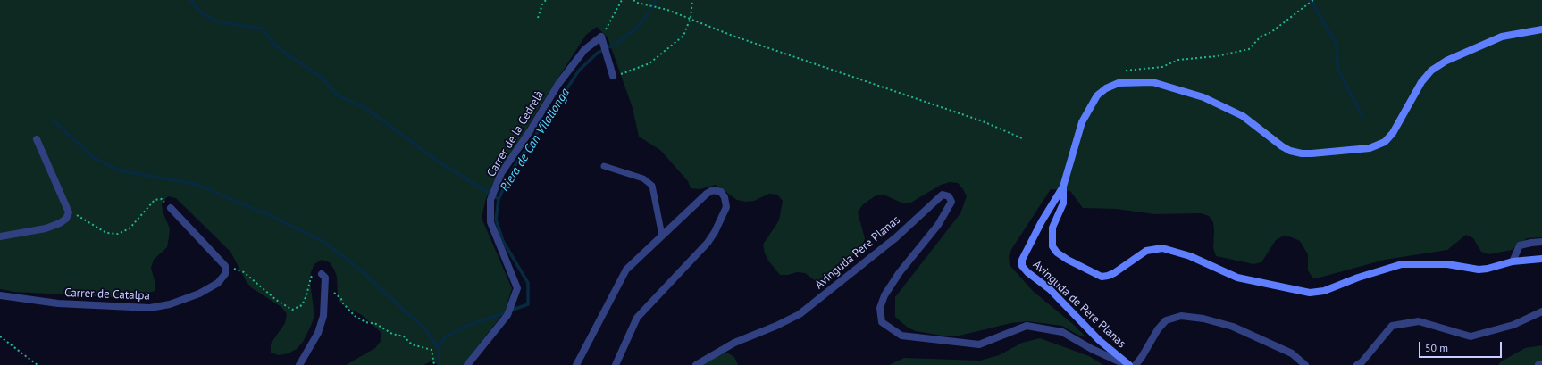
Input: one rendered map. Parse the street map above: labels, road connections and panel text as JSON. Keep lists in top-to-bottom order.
{
  "streets": {
    "street": [
      "Carrer de la Cedrelà",
      "Avinguda Pere Planas",
      "Carrer de Catalpa",
      "Avinguda de Pere Planas"
    ]
  },
  "water": ["Riera de Can Vilallonga"],
  "scale_bar": "50 m"
}
